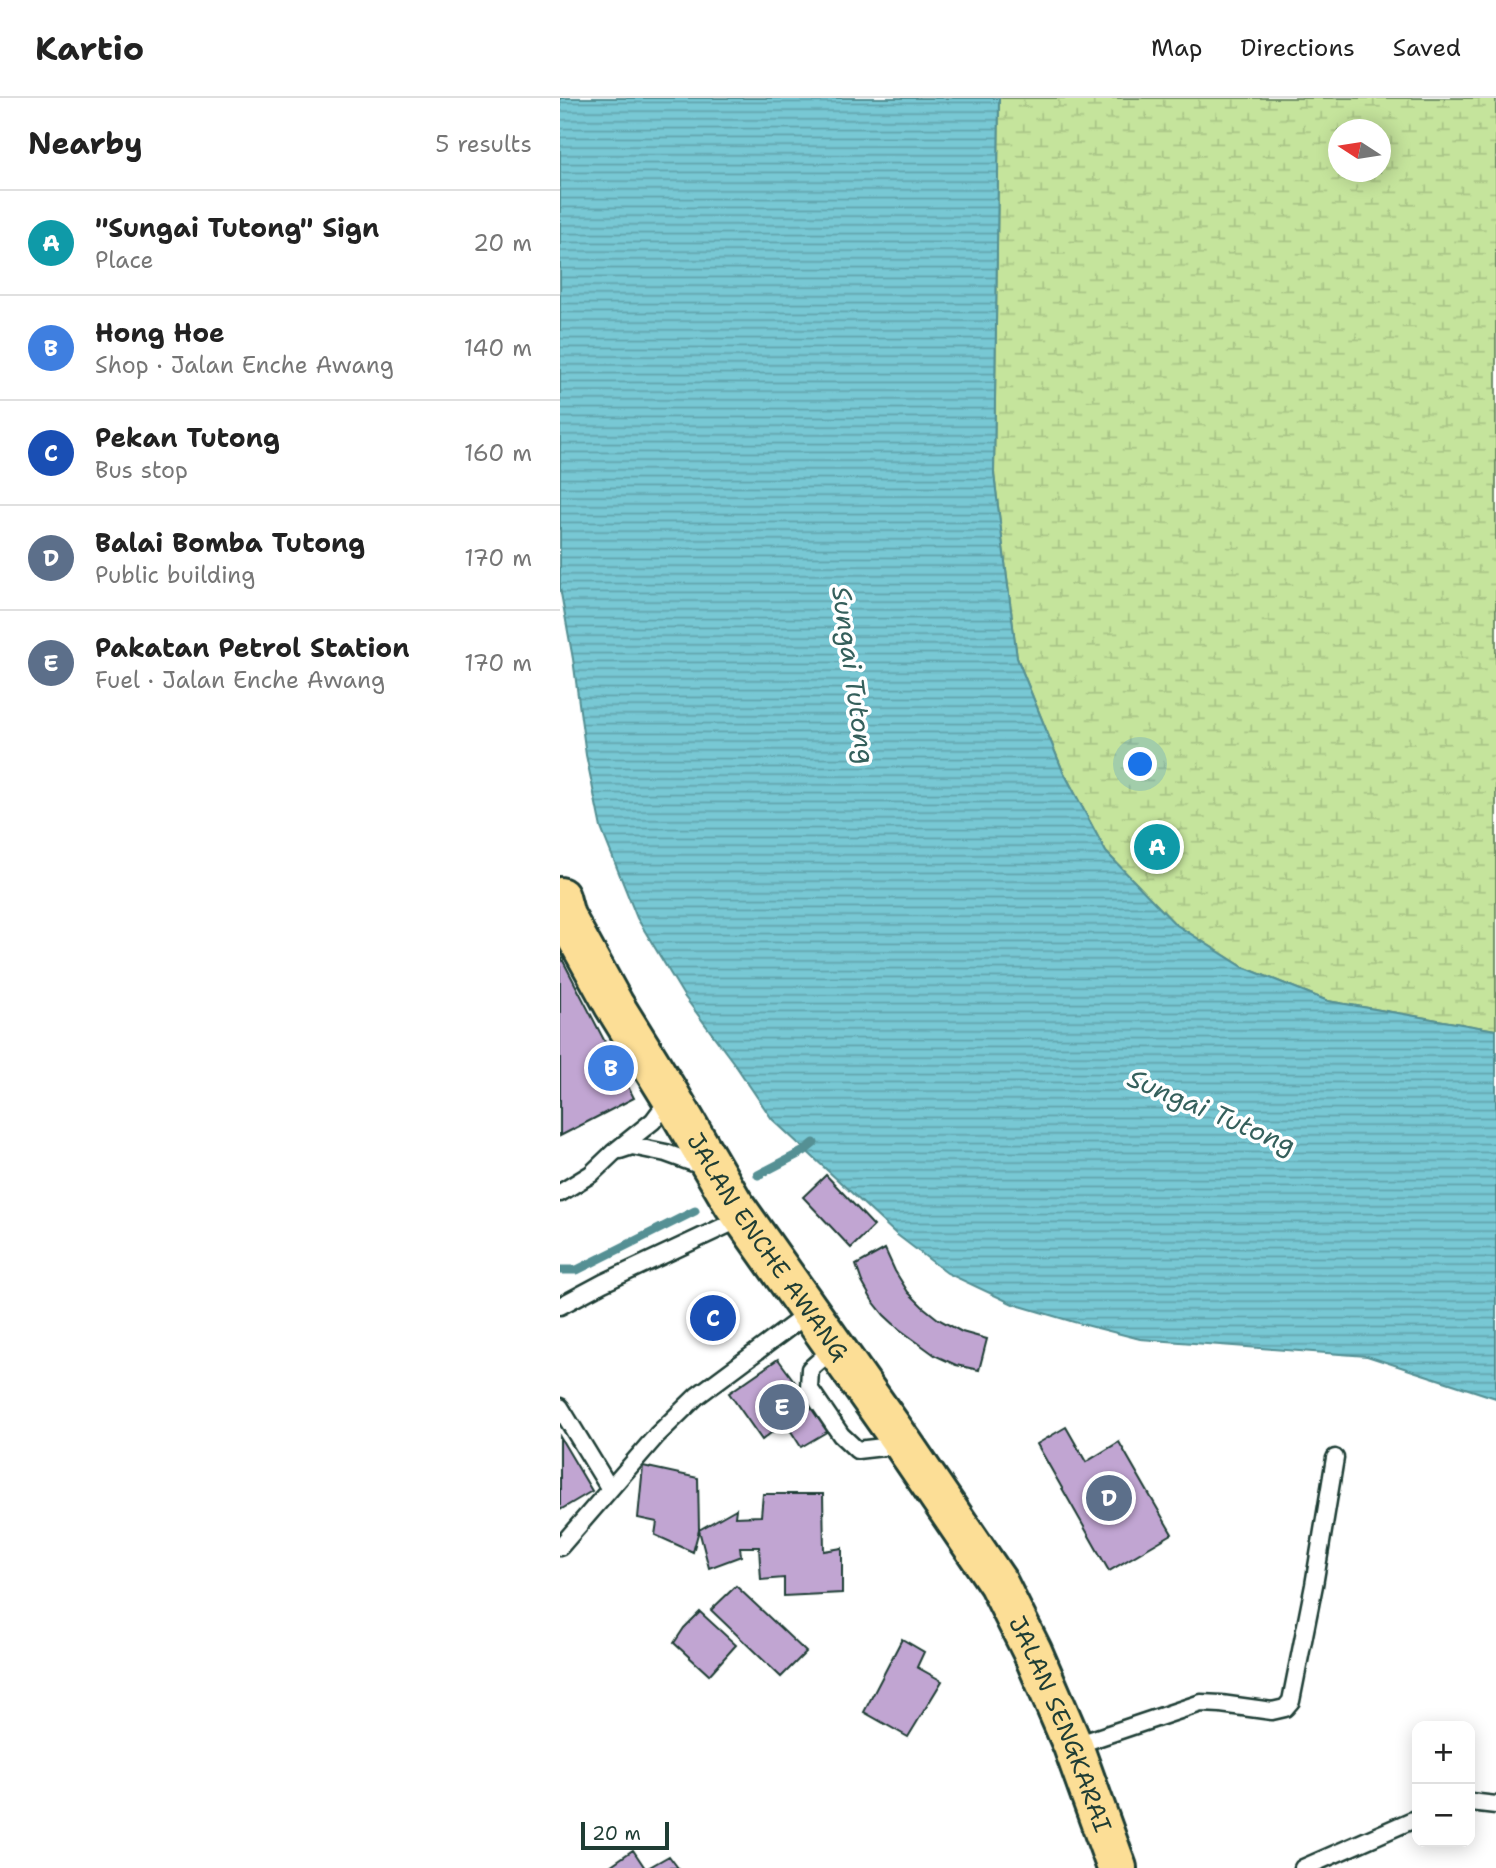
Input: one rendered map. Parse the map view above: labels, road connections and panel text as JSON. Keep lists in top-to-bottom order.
{
  "streets": {
    "main road": ["JALAN ENCHE AWANG", "JALAN SENGKARAI"]
  },
  "crossings": [
    ["JALAN ENCHE AWANG", "JALAN SENGKARAI"]
  ],
  "water": ["Sungai Tutong"],
  "scale_bar": "20 m",
  "north": "left",
  "page": {
    "header": "Kartio",
    "nav": ["Map", "Directions", "Saved"],
    "heading": ["Nearby", "5 results"],
    "list": [
      {
        "mark": "A",
        "name": "\"Sungai Tutong\" Sign",
        "note": "Place",
        "value": "20 m"
      },
      {
        "mark": "B",
        "name": "Hong Hoe",
        "note": "Shop · Jalan Enche Awang",
        "value": "140 m"
      },
      {
        "mark": "C",
        "name": "Pekan Tutong",
        "note": "Bus stop",
        "value": "160 m"
      },
      {
        "mark": "D",
        "name": "Balai Bomba Tutong",
        "note": "Public building",
        "value": "170 m"
      },
      {
        "mark": "E",
        "name": "Pakatan Petrol Station",
        "note": "Fuel · Jalan Enche Awang",
        "value": "170 m"
      }
    ],
    "pins": [
      "A",
      "B",
      "C",
      "E",
      "D"
    ],
    "map_buttons": ["+", "−"],
    "scale": "20 m"
  }
}
